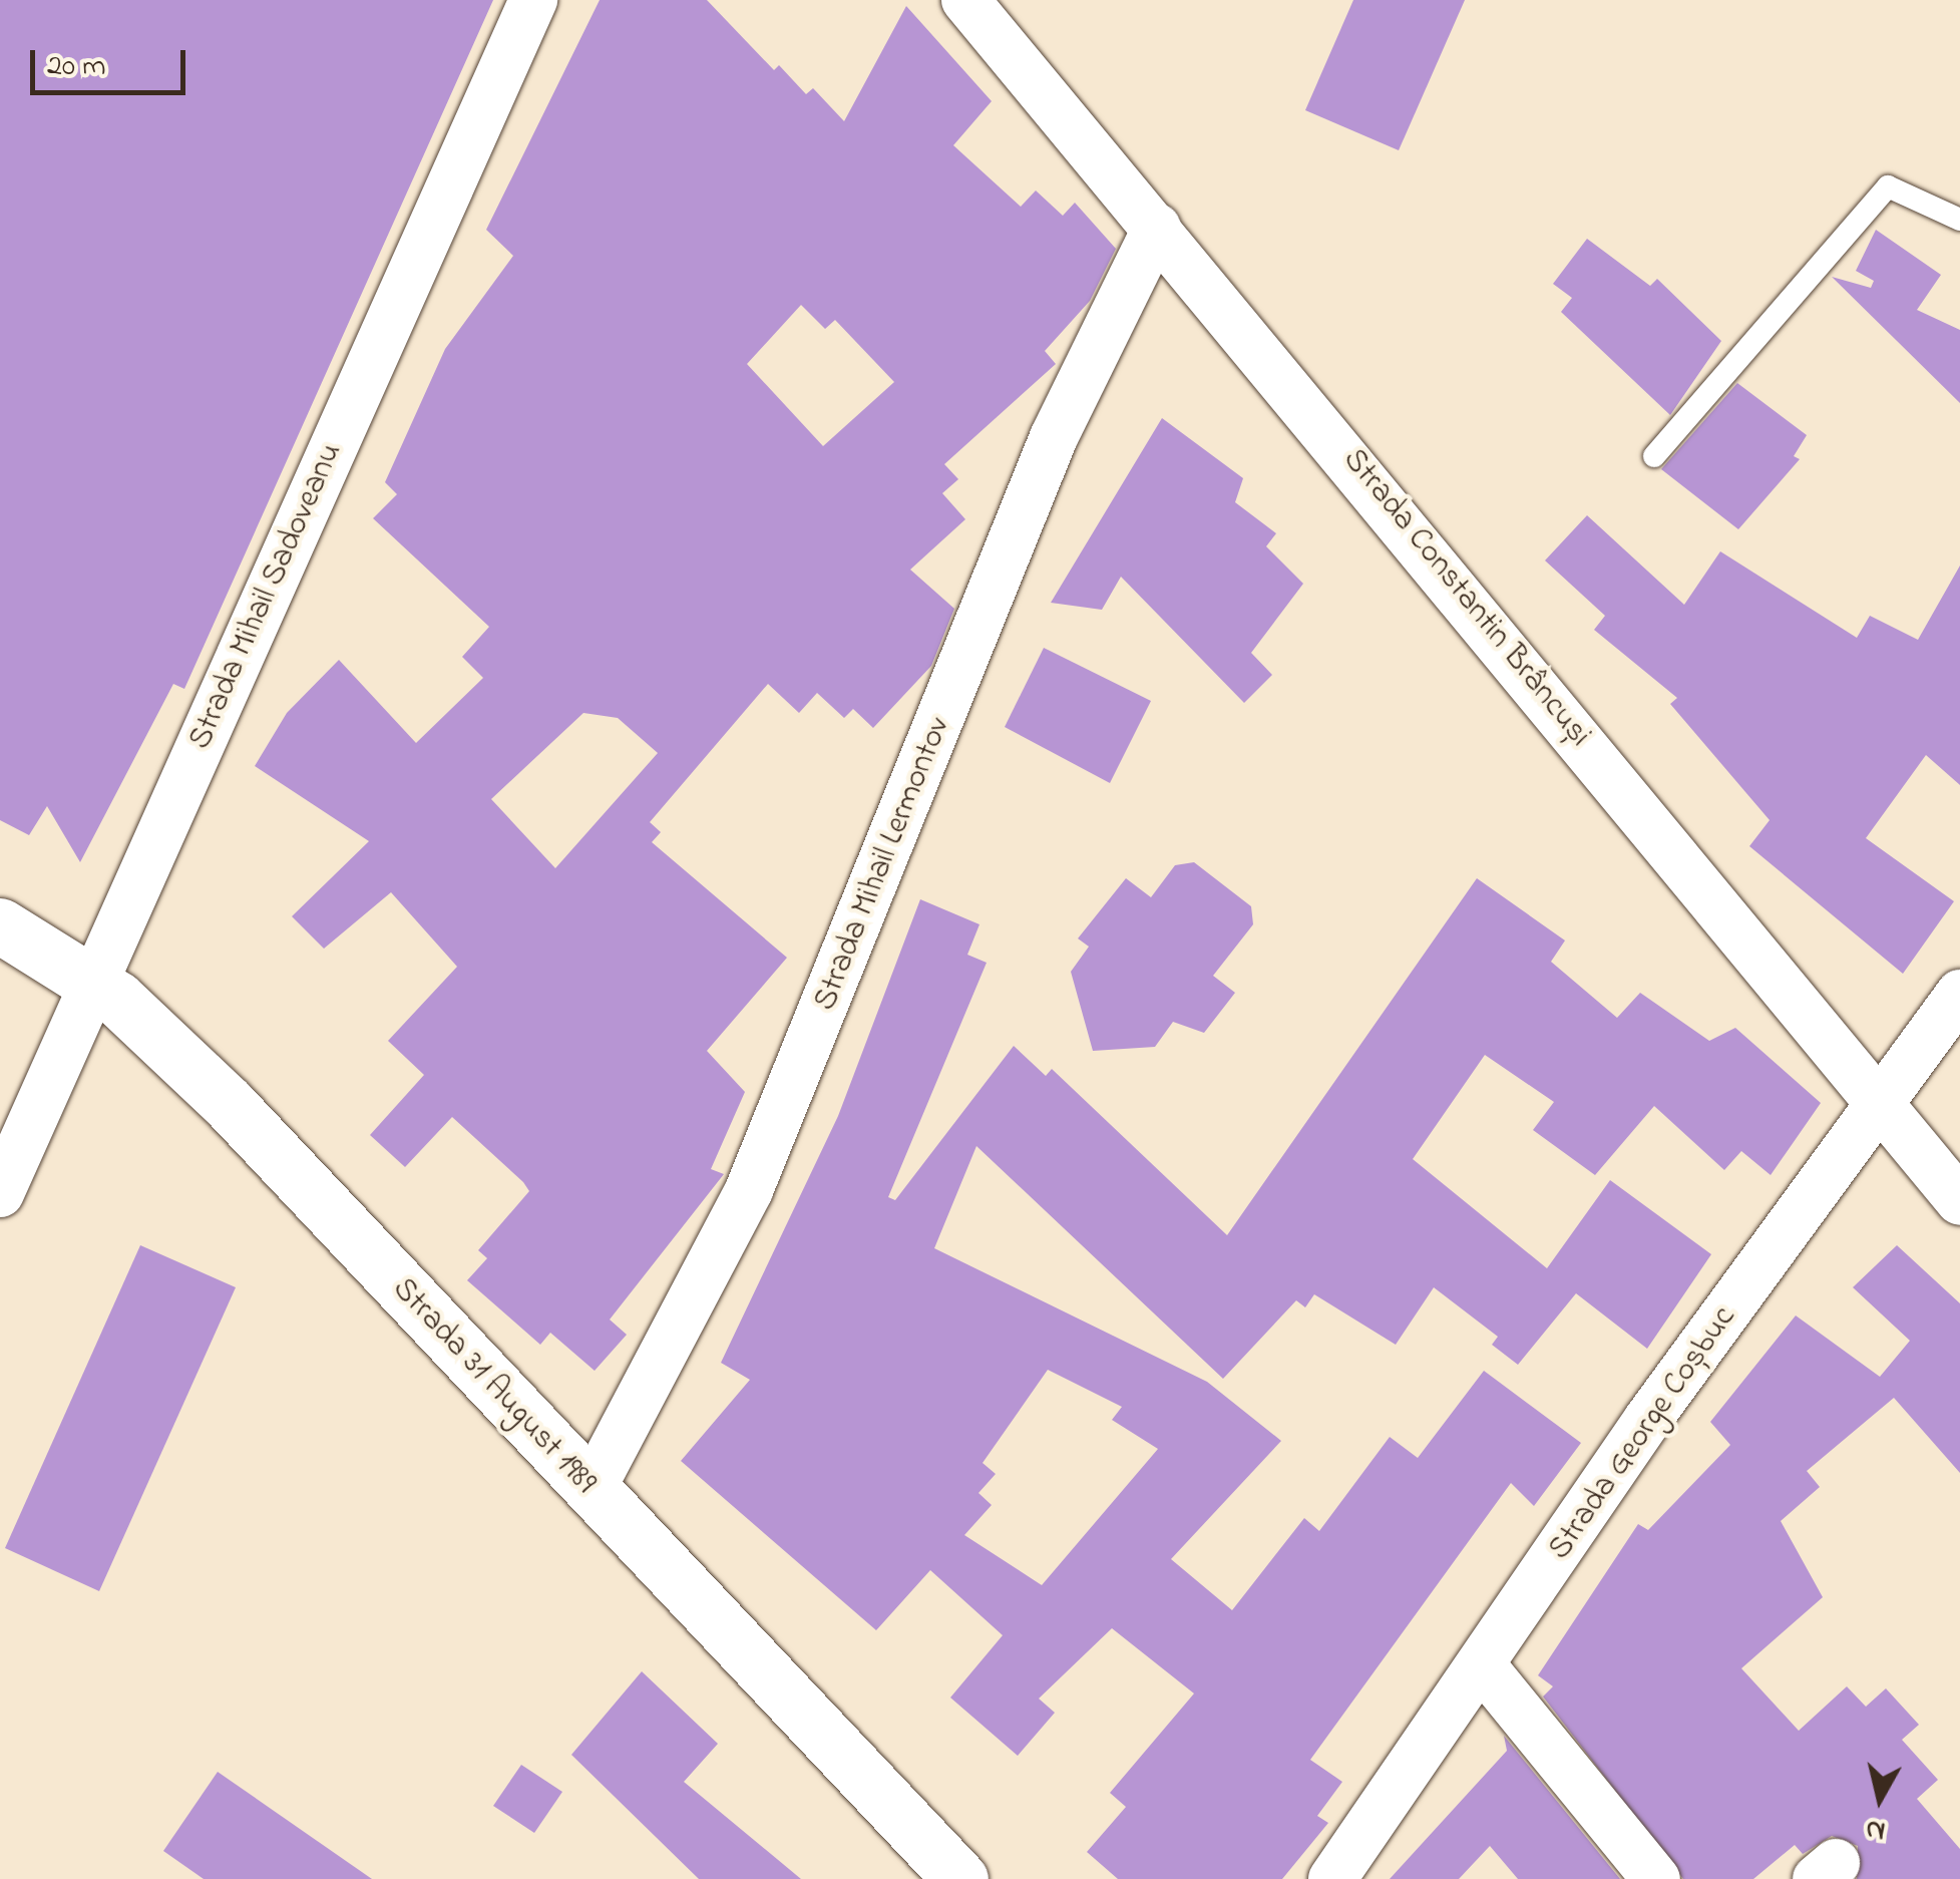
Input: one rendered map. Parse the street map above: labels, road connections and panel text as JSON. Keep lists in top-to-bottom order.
{
  "streets": {
    "main road": ["Strada 31 August 1989"],
    "street": [
      "Strada Mihail Sadoveanu",
      "Strada Constantin Brâncuși",
      "Strada Mihail Lermontov",
      "Strada George Coșbuc"
    ]
  },
  "crossings": [
    ["Strada Mihail Sadoveanu", "Strada 31 August 1989"],
    ["Strada Constantin Brâncuși", "Strada Mihail Lermontov"],
    ["Strada Constantin Brâncuși", "Strada George Coșbuc"],
    ["Strada Mihail Lermontov", "Strada 31 August 1989"]
  ],
  "scale_bar": "20 m",
  "north": "bottom"
}
